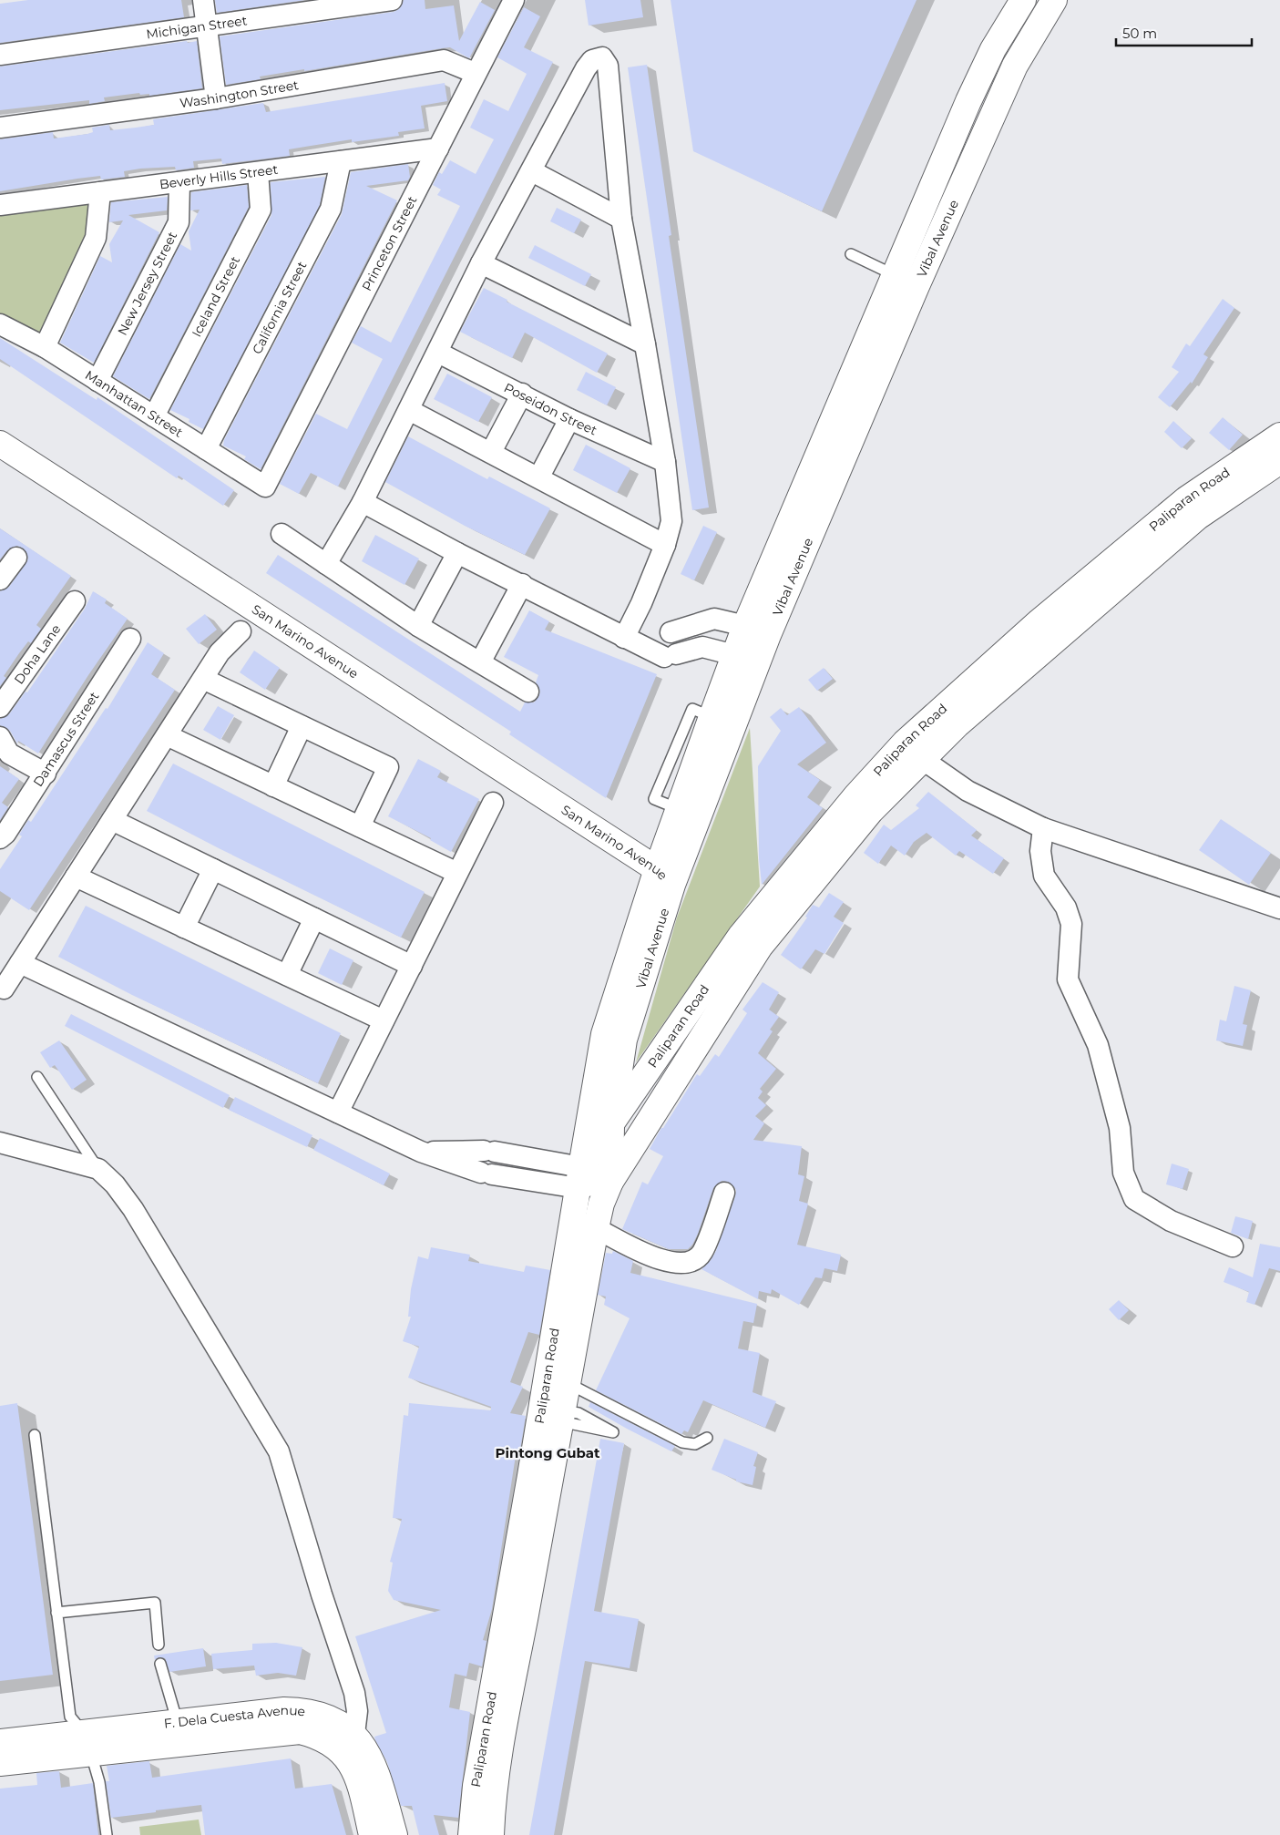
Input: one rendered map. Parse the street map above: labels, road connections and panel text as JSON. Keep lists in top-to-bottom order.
{
  "streets": {
    "main road": [
      "Vibal Avenue",
      "Paliparan Road",
      "San Marino Avenue",
      "F. Dela Cuesta Avenue"
    ],
    "street": [
      "Michigan Street",
      "Washington Street",
      "Beverly Hills Street",
      "Princeton Street",
      "New Jersey Street",
      "Iceland Street",
      "California Street",
      "Manhattan Street",
      "Poseidon Street",
      "Doha Lane",
      "Damascus Street"
    ]
  },
  "crossings": [
    ["Washington Street", "Princeton Street"],
    ["Beverly Hills Street", "Princeton Street"],
    ["Beverly Hills Street", "New Jersey Street"],
    ["Beverly Hills Street", "Iceland Street"],
    ["Beverly Hills Street", "California Street"],
    ["Vibal Avenue", "Paliparan Road"],
    ["Vibal Avenue", "San Marino Avenue"],
    ["Princeton Street", "Manhattan Street"],
    ["New Jersey Street", "Manhattan Street"],
    ["Iceland Street", "Manhattan Street"],
    ["California Street", "Manhattan Street"]
  ],
  "districts": ["Pintong Gubat"],
  "scale_bar": "50 m"
}
